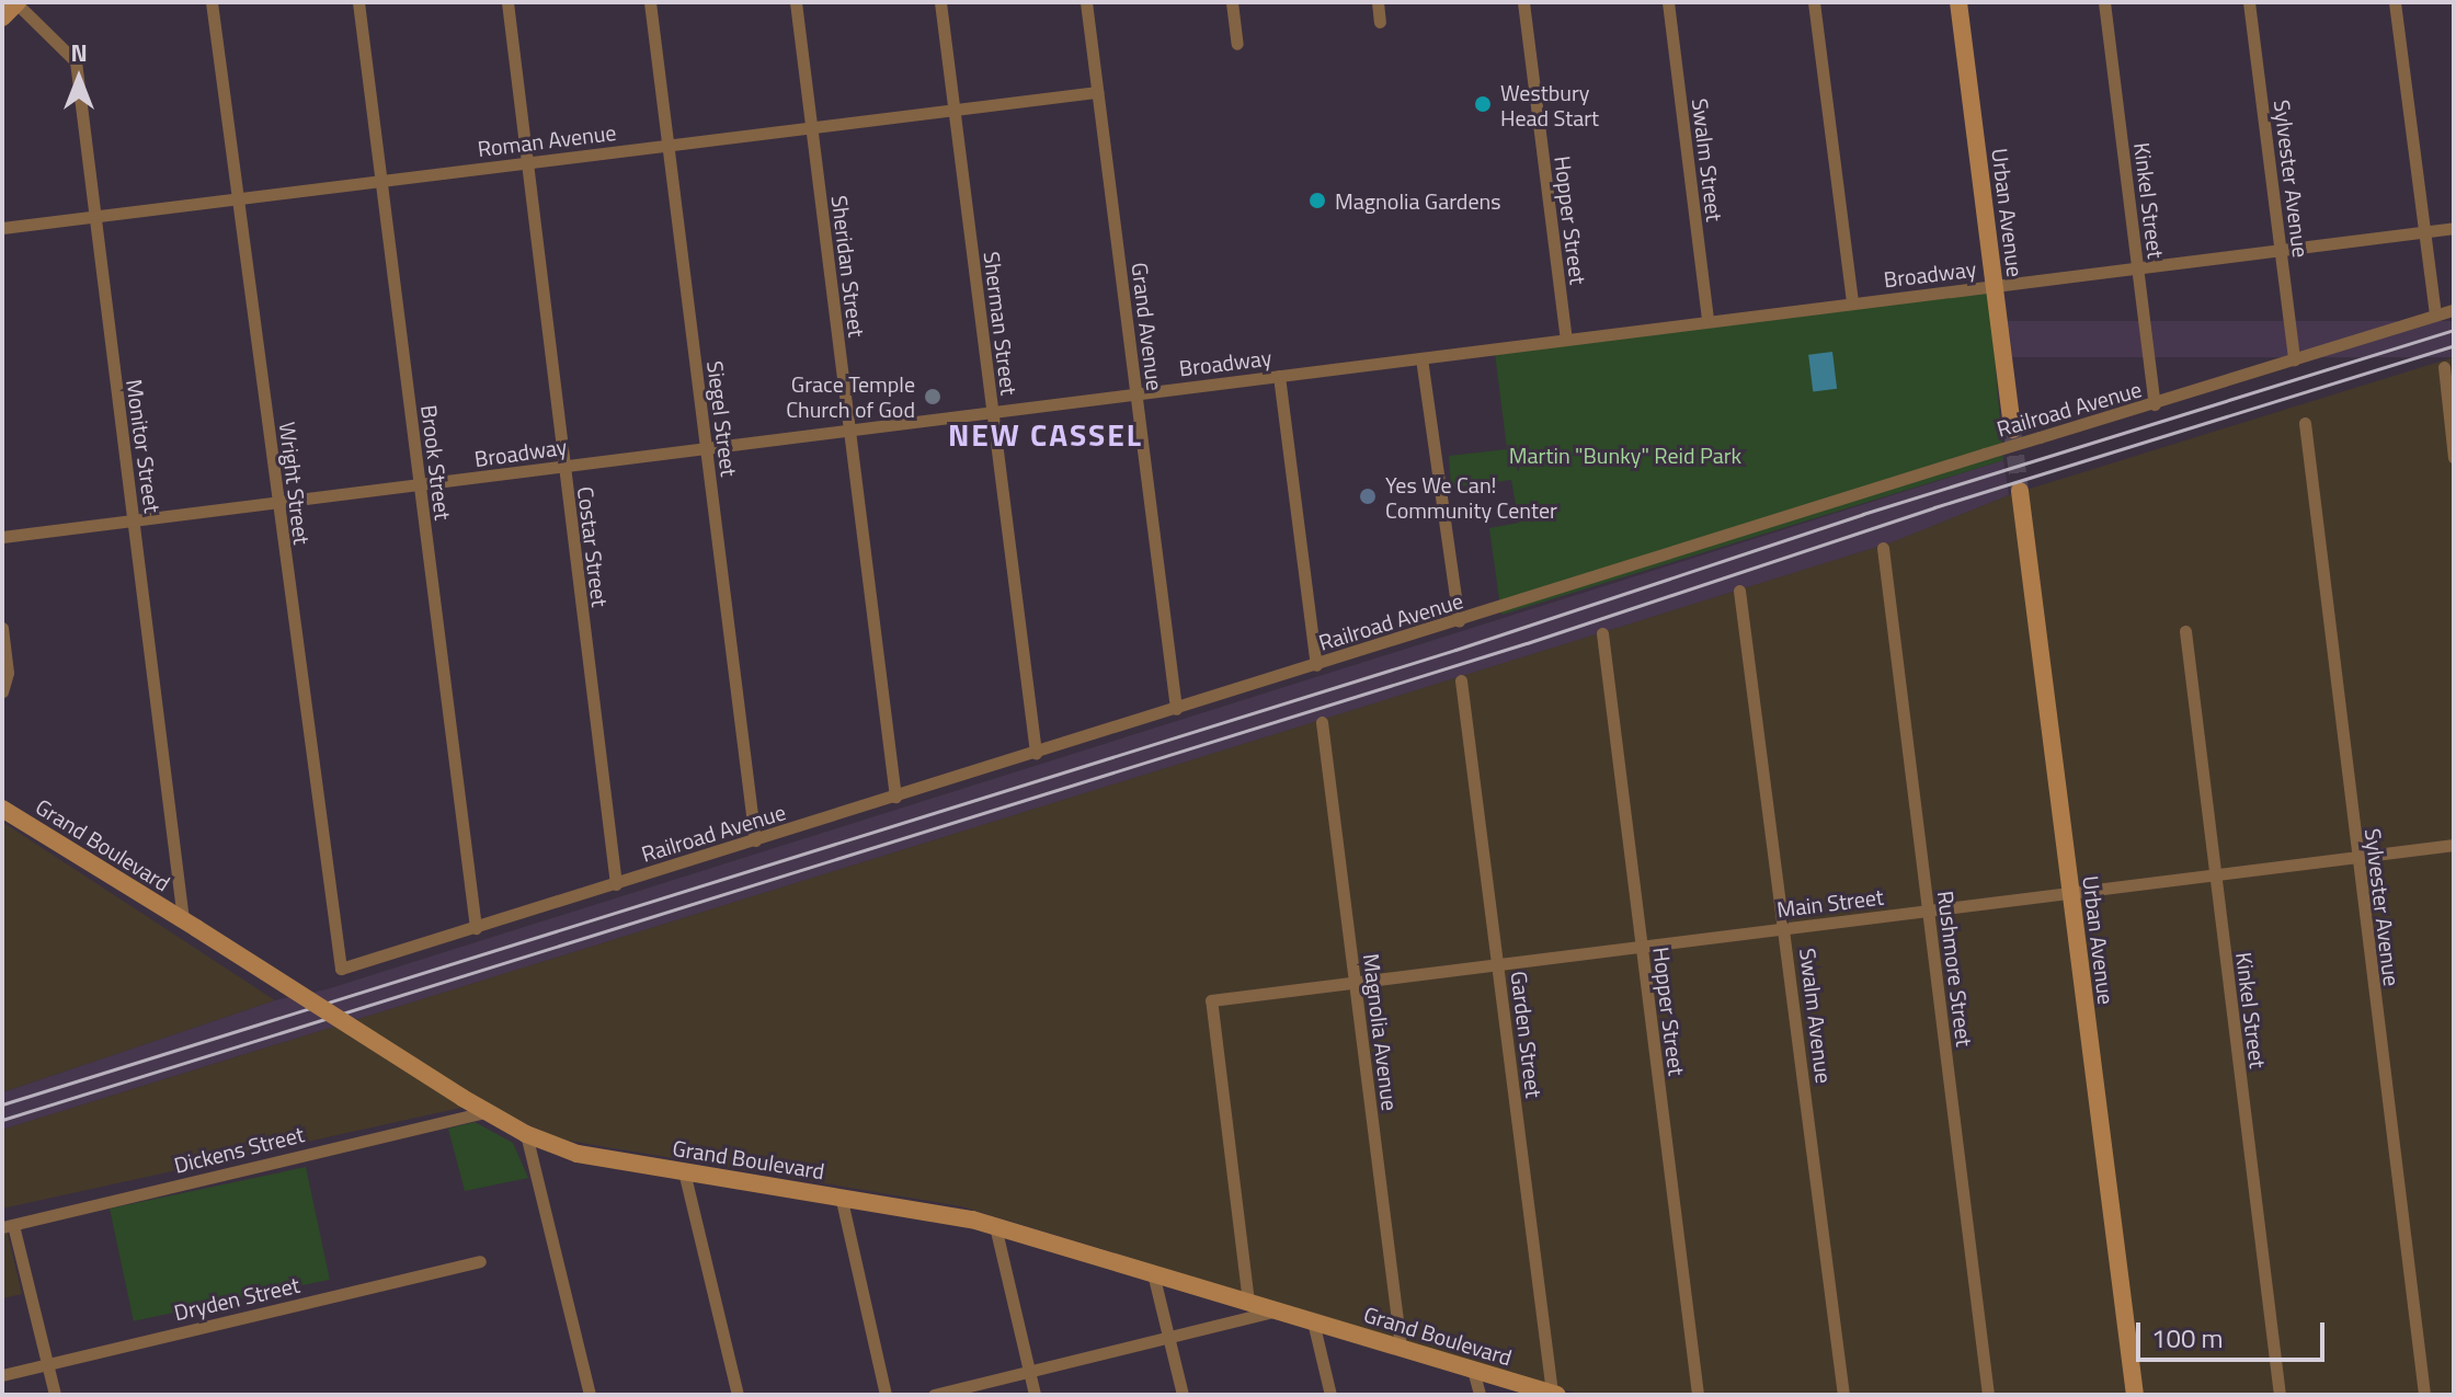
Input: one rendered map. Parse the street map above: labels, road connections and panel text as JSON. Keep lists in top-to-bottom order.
{
  "streets": {
    "street": [
      "Roman Avenue",
      "Swalm Street",
      "Sylvester Avenue",
      "Kinkel Street",
      "Urban Avenue",
      "Hopper Street",
      "Sheridan Street",
      "Broadway",
      "Sherman Street",
      "Grand Avenue",
      "Railroad Avenue",
      "Siegel Street",
      "Monitor Street",
      "Brook Street",
      "Wright Street",
      "Costar Street",
      "Grand Boulevard",
      "Main Street",
      "Rushmore Street",
      "Swalm Avenue",
      "Magnolia Avenue",
      "Garden Street",
      "Dickens Street",
      "Dryden Street"
    ]
  },
  "crossings": [
    ["Roman Avenue", "Sheridan Street"],
    ["Roman Avenue", "Sherman Street"],
    ["Roman Avenue", "Grand Avenue"],
    ["Roman Avenue", "Siegel Street"],
    ["Roman Avenue", "Monitor Street"],
    ["Roman Avenue", "Brook Street"],
    ["Roman Avenue", "Wright Street"],
    ["Roman Avenue", "Costar Street"],
    ["Swalm Street", "Broadway"],
    ["Sylvester Avenue", "Broadway"],
    ["Sylvester Avenue", "Railroad Avenue"],
    ["Sylvester Avenue", "Main Street"],
    ["Kinkel Street", "Broadway"],
    ["Kinkel Street", "Railroad Avenue"],
    ["Kinkel Street", "Main Street"],
    ["Urban Avenue", "Broadway"],
    ["Urban Avenue", "Main Street"],
    ["Hopper Street", "Broadway"],
    ["Hopper Street", "Main Street"],
    ["Sheridan Street", "Broadway"],
    ["Sheridan Street", "Railroad Avenue"],
    ["Broadway", "Sherman Street"],
    ["Broadway", "Grand Avenue"],
    ["Broadway", "Siegel Street"],
    ["Broadway", "Monitor Street"],
    ["Broadway", "Brook Street"],
    ["Broadway", "Wright Street"],
    ["Broadway", "Costar Street"],
    ["Sherman Street", "Railroad Avenue"],
    ["Grand Avenue", "Railroad Avenue"],
    ["Railroad Avenue", "Siegel Street"],
    ["Railroad Avenue", "Brook Street"],
    ["Railroad Avenue", "Wright Street"],
    ["Railroad Avenue", "Costar Street"],
    ["Monitor Street", "Grand Boulevard"],
    ["Grand Boulevard", "Main Street"],
    ["Grand Boulevard", "Magnolia Avenue"],
    ["Grand Boulevard", "Garden Street"],
    ["Grand Boulevard", "Dickens Street"],
    ["Main Street", "Rushmore Street"],
    ["Main Street", "Swalm Avenue"],
    ["Main Street", "Magnolia Avenue"],
    ["Main Street", "Garden Street"]
  ],
  "districts": ["NEW CASSEL"],
  "parks": ["Martin \"Bunky\" Reid Park"],
  "places": [
    "Westbury Head Start",
    "Magnolia Gardens",
    "Grace Temple Church of God",
    "Yes We Can! Community Center"
  ],
  "scale_bar": "100 m",
  "north": "top"
}
